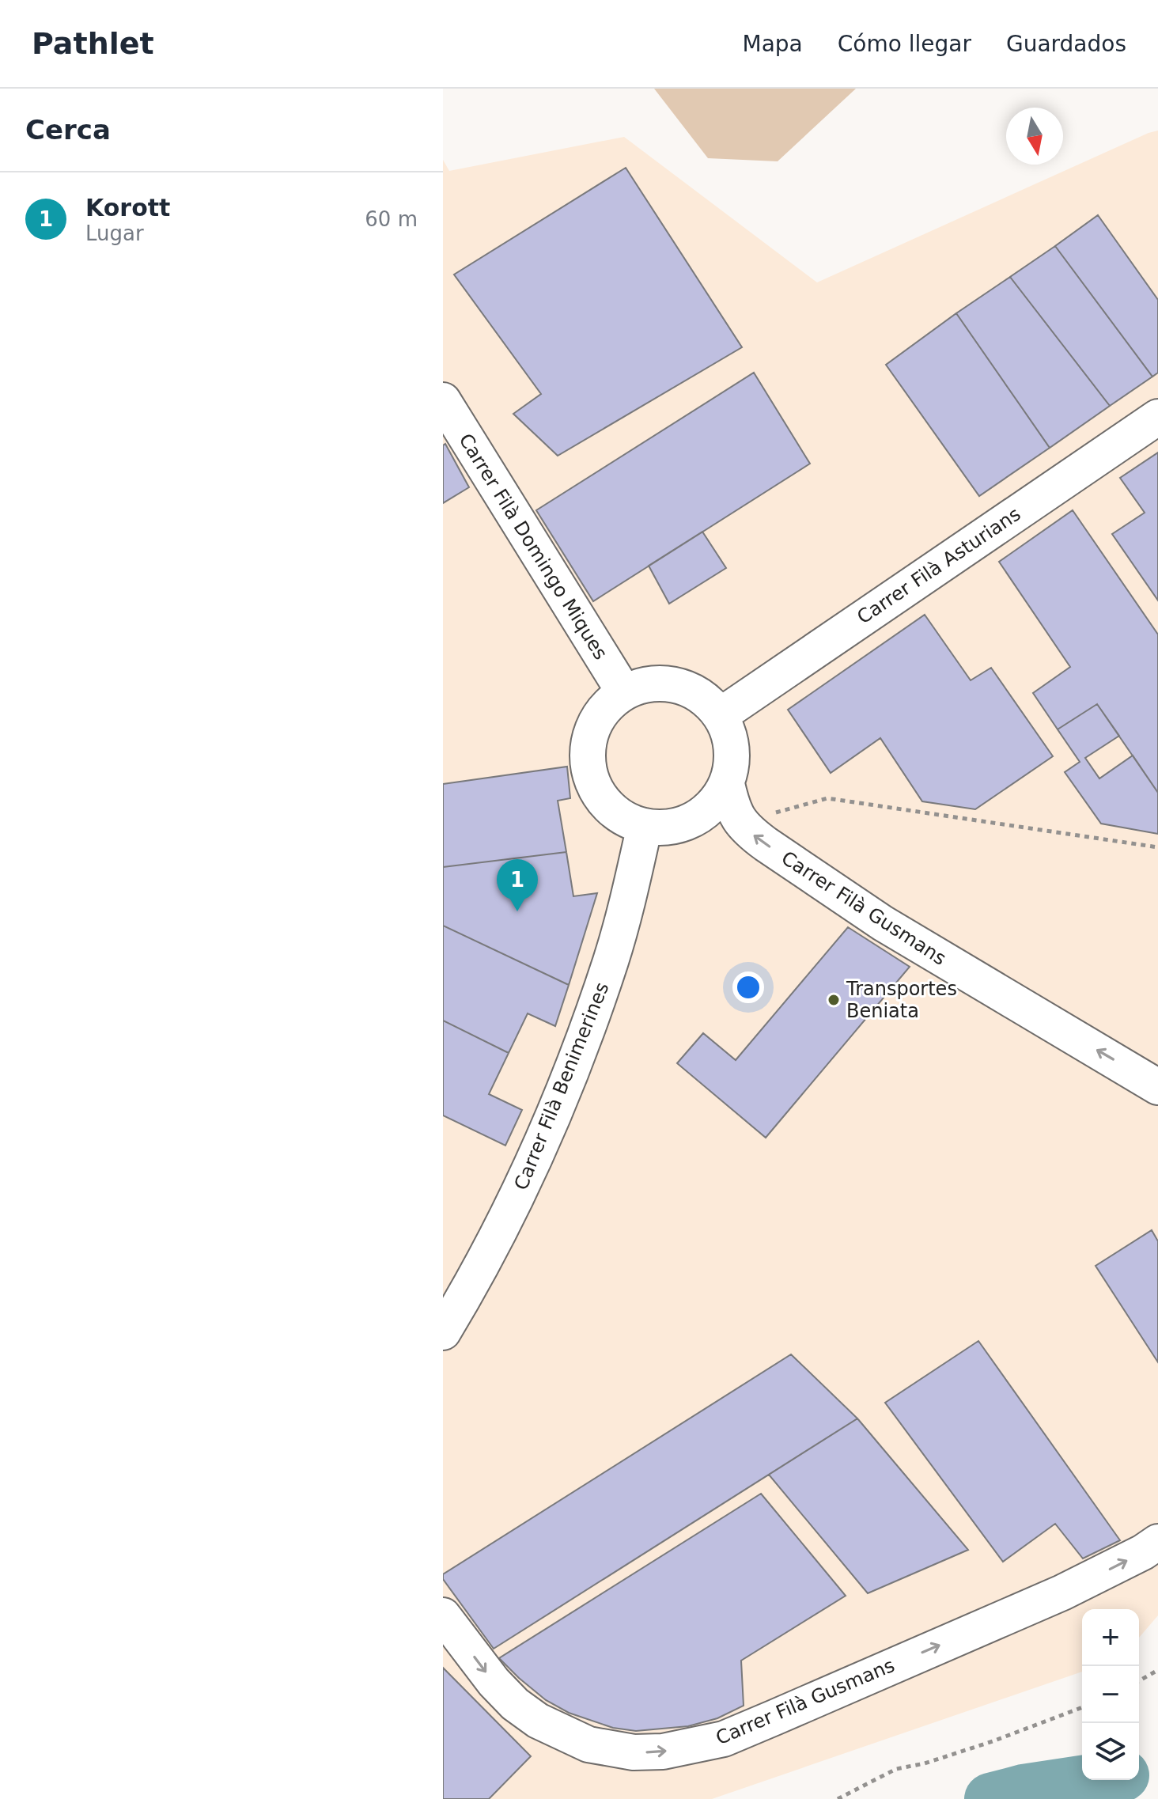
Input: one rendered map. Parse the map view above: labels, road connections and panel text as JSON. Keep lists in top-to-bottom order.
{
  "streets": {
    "street": [
      "Carrer Filà Domingo Miques",
      "Carrer Filà Asturians",
      "Carrer Filà Gusmans",
      "Carrer Filà Benimerines"
    ]
  },
  "crossings": [
    ["Carrer Filà Domingo Miques", "Carrer Filà Asturians"],
    ["Carrer Filà Domingo Miques", "Carrer Filà Gusmans"],
    ["Carrer Filà Domingo Miques", "Carrer Filà Benimerines"],
    ["Carrer Filà Asturians", "Carrer Filà Gusmans"],
    ["Carrer Filà Asturians", "Carrer Filà Benimerines"],
    ["Carrer Filà Gusmans", "Carrer Filà Benimerines"]
  ],
  "places": ["Transportes Beniata"],
  "north": "bottom",
  "page": {
    "header": "Pathlet",
    "nav": ["Mapa", "Cómo llegar", "Guardados"],
    "heading": "Cerca",
    "list": [
      {
        "mark": "1",
        "name": "Korott",
        "note": "Lugar",
        "value": "60 m"
      }
    ],
    "pins": "1",
    "map_buttons": ["+", "−"]
  }
}
